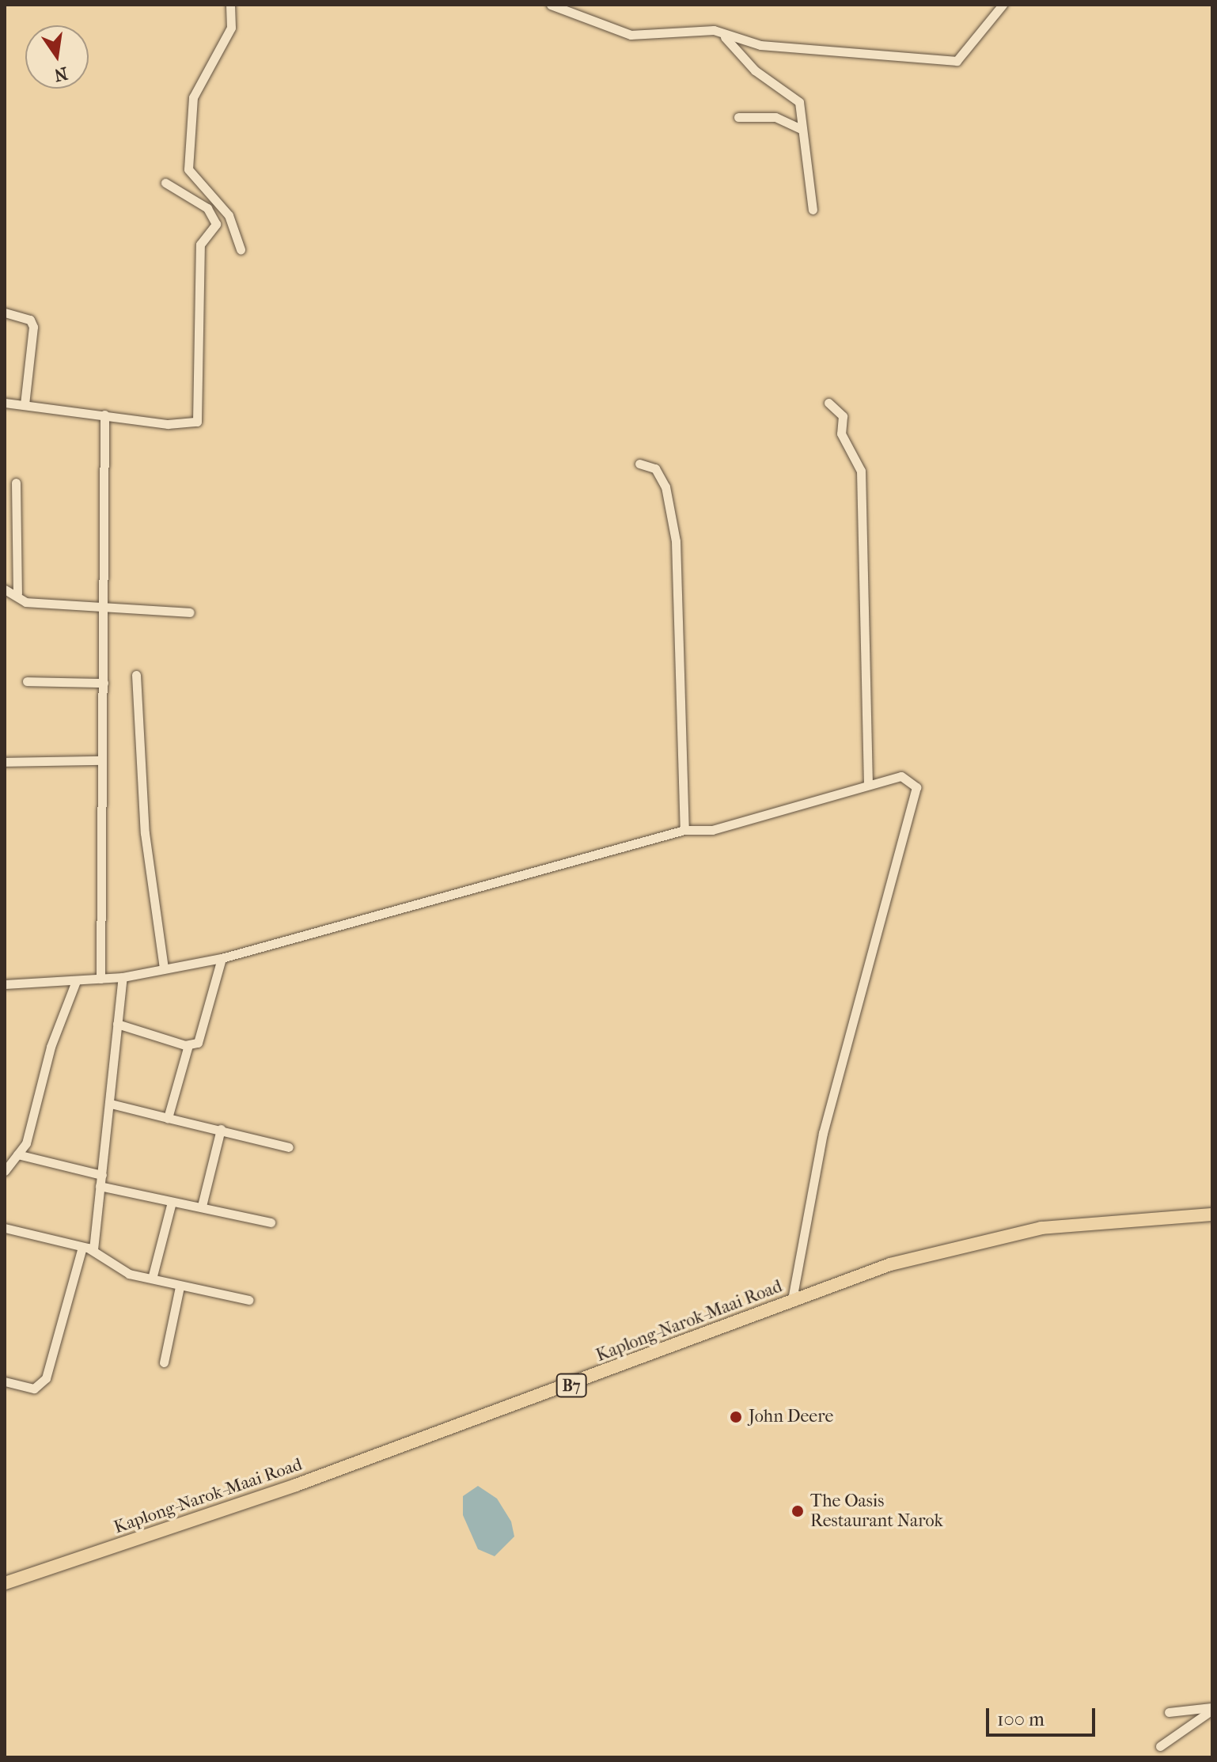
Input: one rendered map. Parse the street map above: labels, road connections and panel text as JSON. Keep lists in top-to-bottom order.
{
  "streets": {
    "highway": ["Kaplong-Narok-Maai Road", "B7"]
  },
  "places": ["John Deere", "The Oasis Restaurant Narok"],
  "scale_bar": "100 m",
  "north": "bottom"
}
